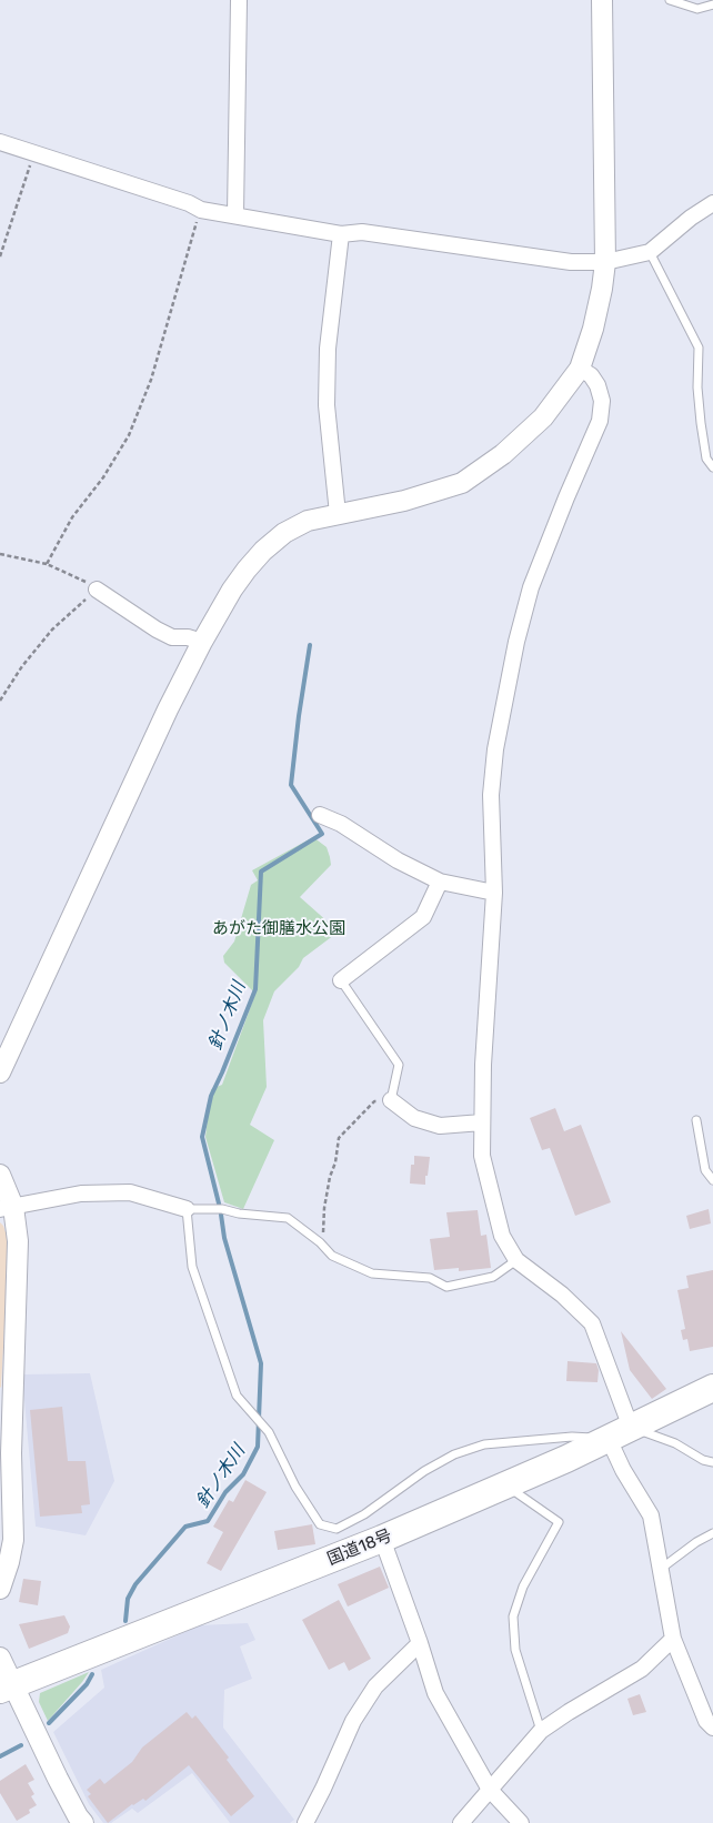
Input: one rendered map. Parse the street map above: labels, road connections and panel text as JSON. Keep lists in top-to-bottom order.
{
  "streets": {
    "highway": ["国道18号"]
  },
  "water": ["針ノ木川"],
  "parks": ["あがた御膳水公園"]
}
